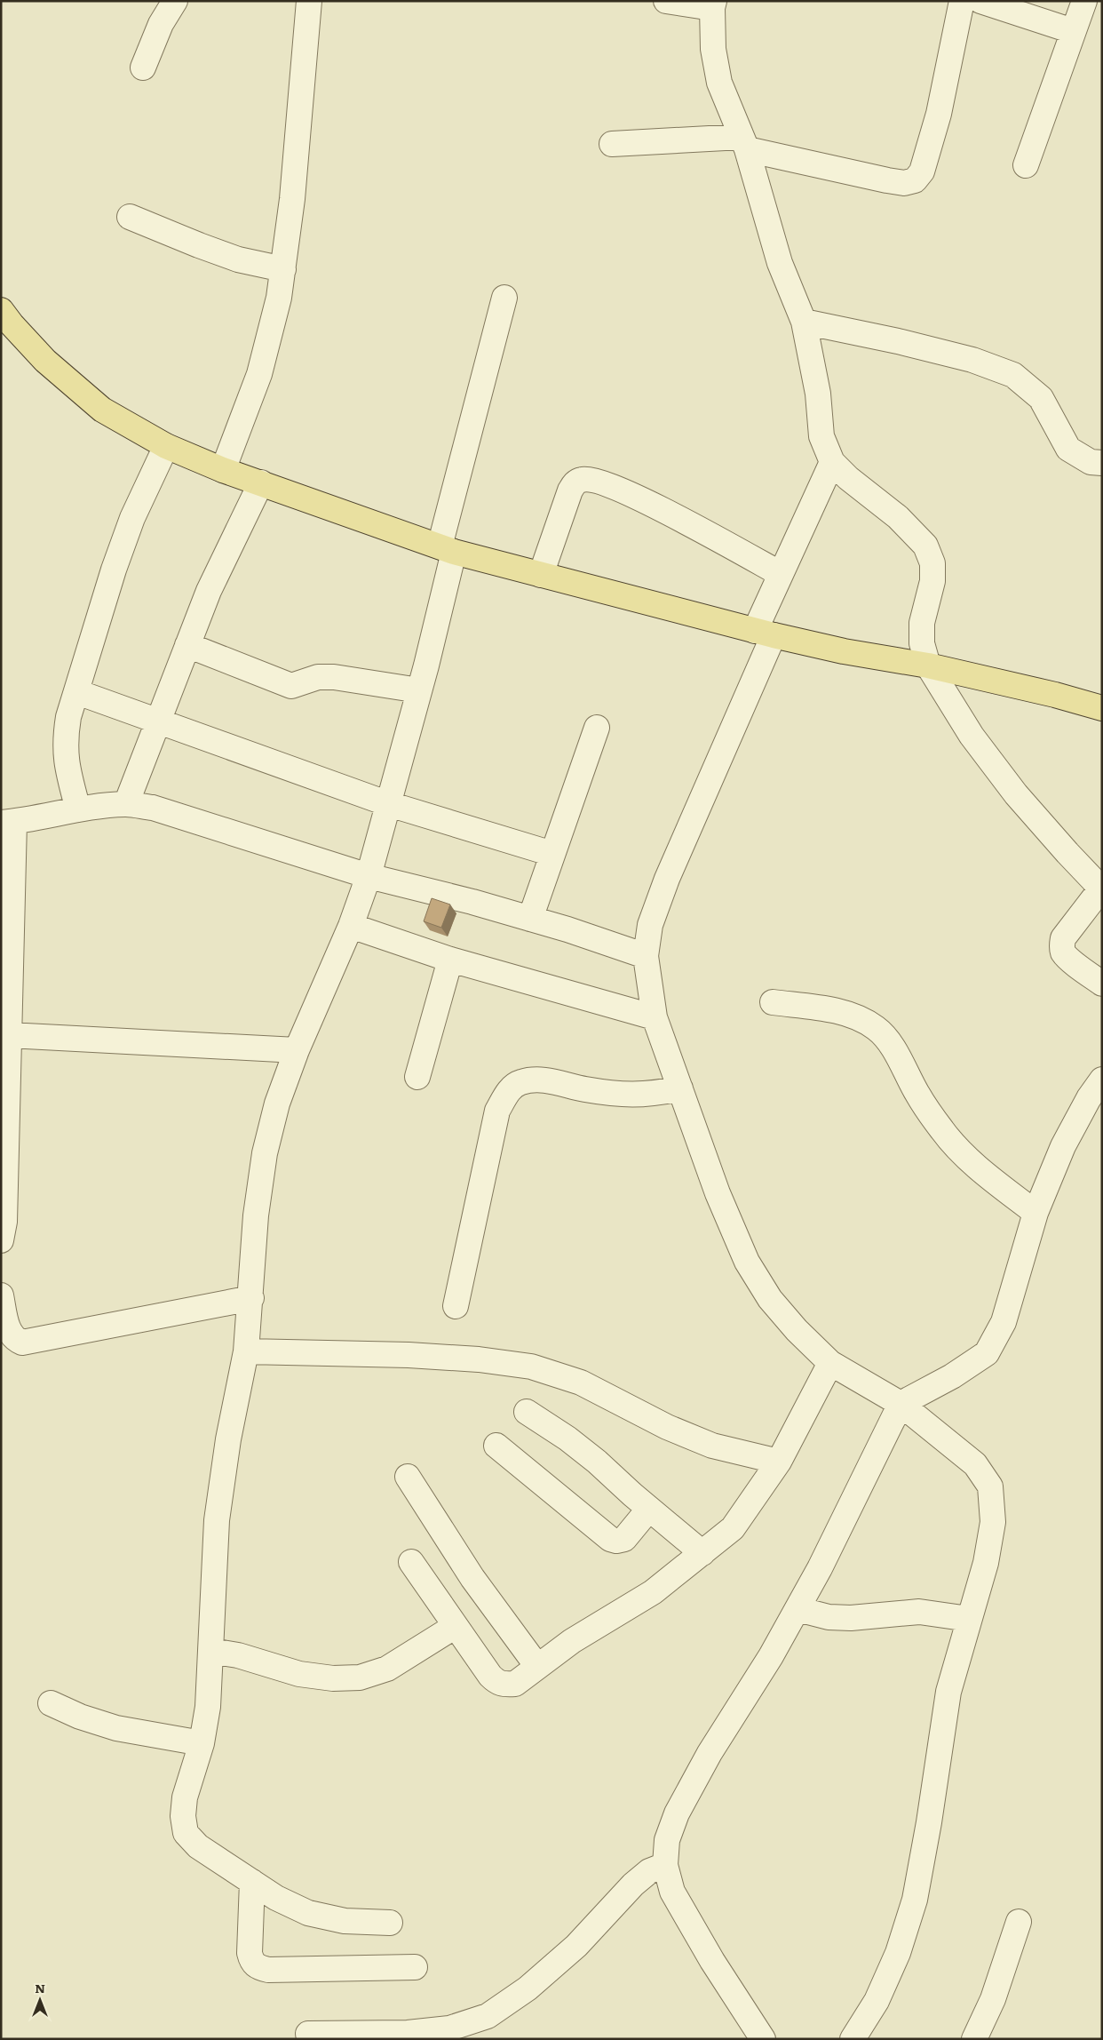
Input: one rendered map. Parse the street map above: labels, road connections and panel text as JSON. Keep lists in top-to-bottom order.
{
  "north": "top"
}
